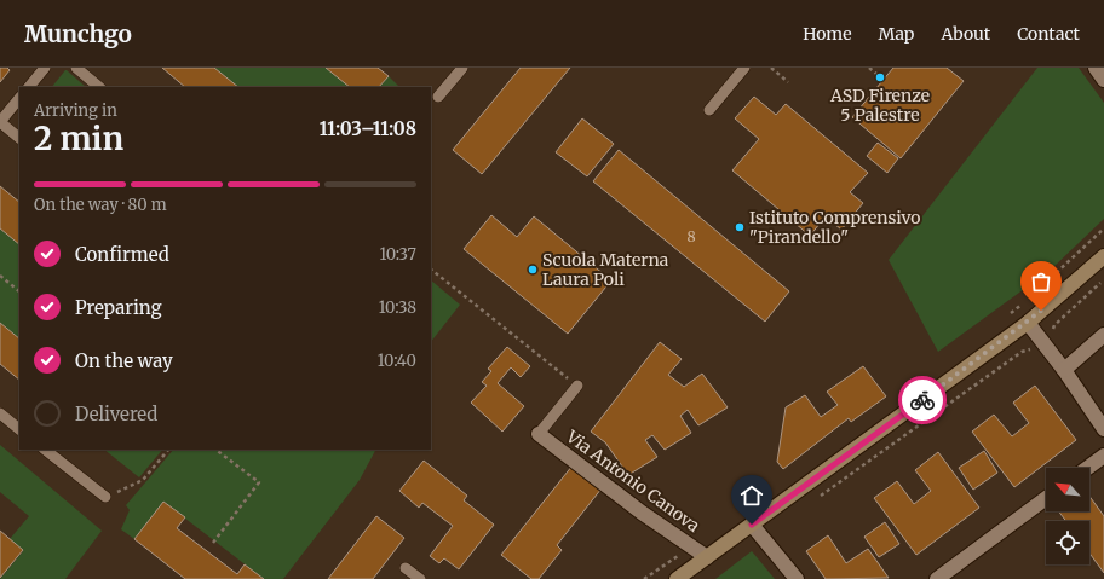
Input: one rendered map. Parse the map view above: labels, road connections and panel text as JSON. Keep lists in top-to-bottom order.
{
  "streets": {
    "street": ["Via Antonio Canova"]
  },
  "places": ["ASD Firenze 5 Palestre", "Istituto Comprensivo \"Pirandello\"", "Scuola Materna Laura Poli"],
  "house_numbers": ["8"],
  "north": "top left",
  "page": {
    "header": "Munchgo",
    "nav": [
      "Home",
      "Map",
      "About",
      "Contact"
    ],
    "heading": ["2 min", "Arriving in", "11:03–11:08"],
    "bar": "On the way · 80 m",
    "list": [
      ["Confirmed", "10:37"],
      ["Preparing", "10:38"],
      ["On the way", "10:40"],
      "Delivered"
    ]
  }
}
